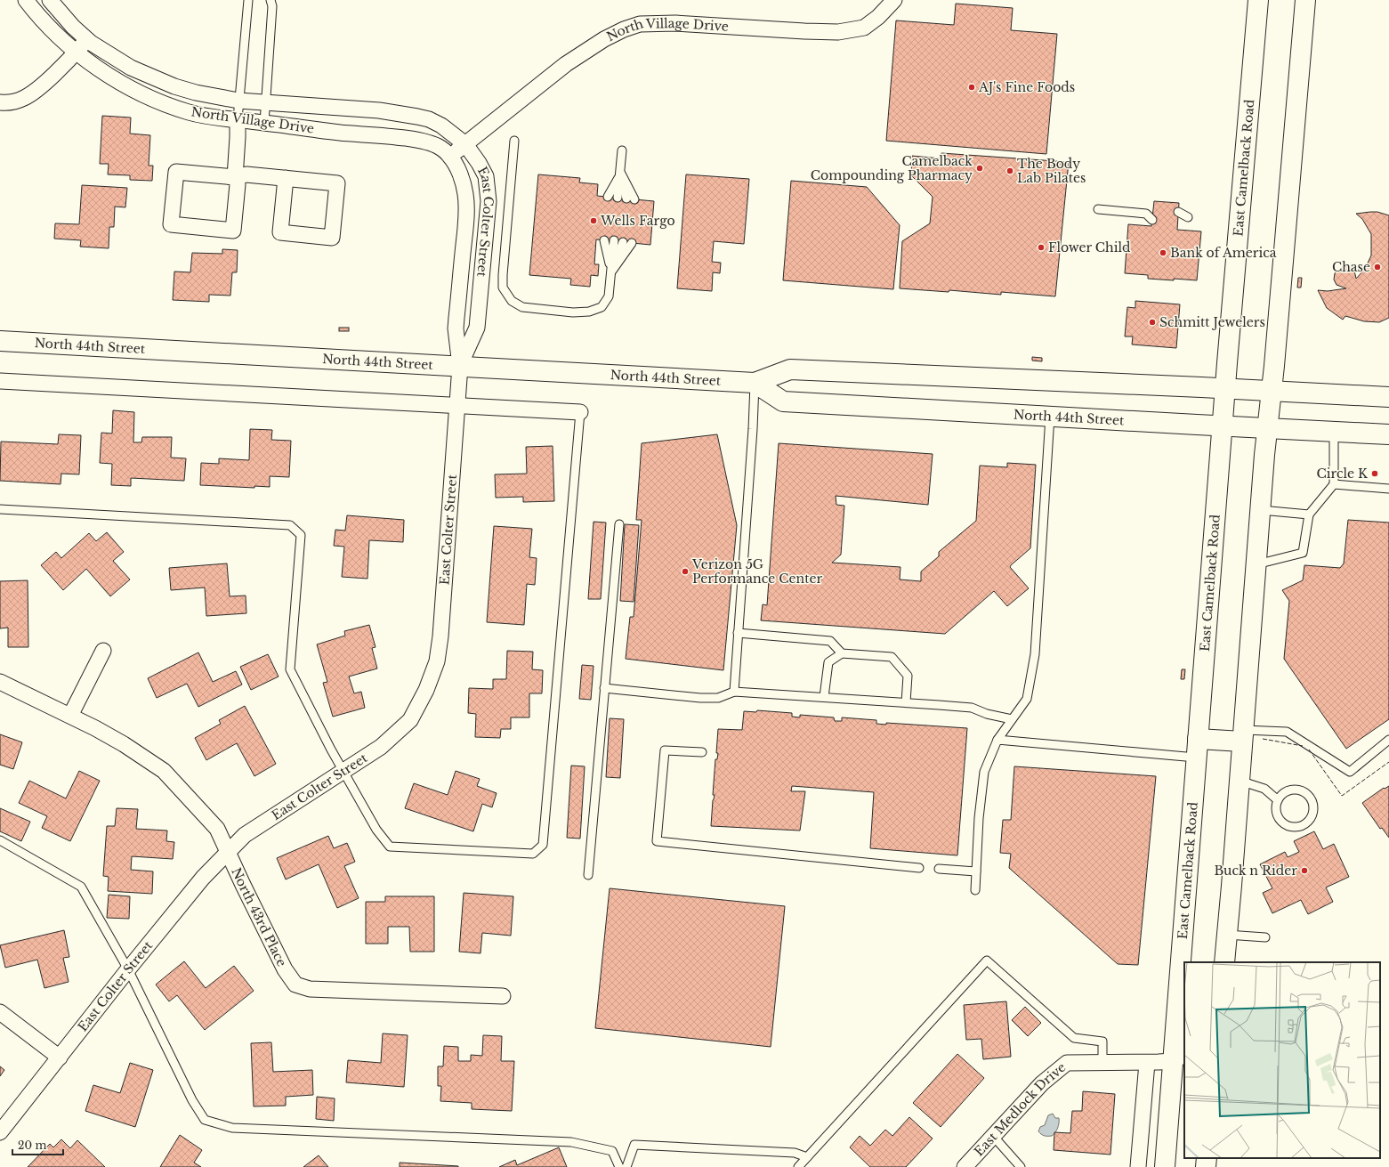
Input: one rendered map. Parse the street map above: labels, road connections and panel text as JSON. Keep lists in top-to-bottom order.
{
  "streets": {
    "main road": ["East Camelback Road", "North 44th Street"],
    "street": [
      "North Village Drive",
      "East Colter Street",
      "North 43rd Place",
      "East Medlock Drive"
    ]
  },
  "crossings": [
    ["North Village Drive", "East Colter Street"],
    ["East Camelback Road", "North 44th Street"],
    ["East Camelback Road", "East Medlock Drive"],
    ["East Colter Street", "North 44th Street"],
    ["East Colter Street", "North 43rd Place"]
  ],
  "places": [
    "AJ's Fine Foods",
    "Camelback Compounding Pharmacy",
    "The Body Lab Pilates",
    "Wells Fargo",
    "Flower Child",
    "Bank of America",
    "Chase",
    "Schmitt Jewelers",
    "Circle K",
    "Verizon 5G Performance Center",
    "Buck n Rider"
  ],
  "scale_bar": "20 m"
}
